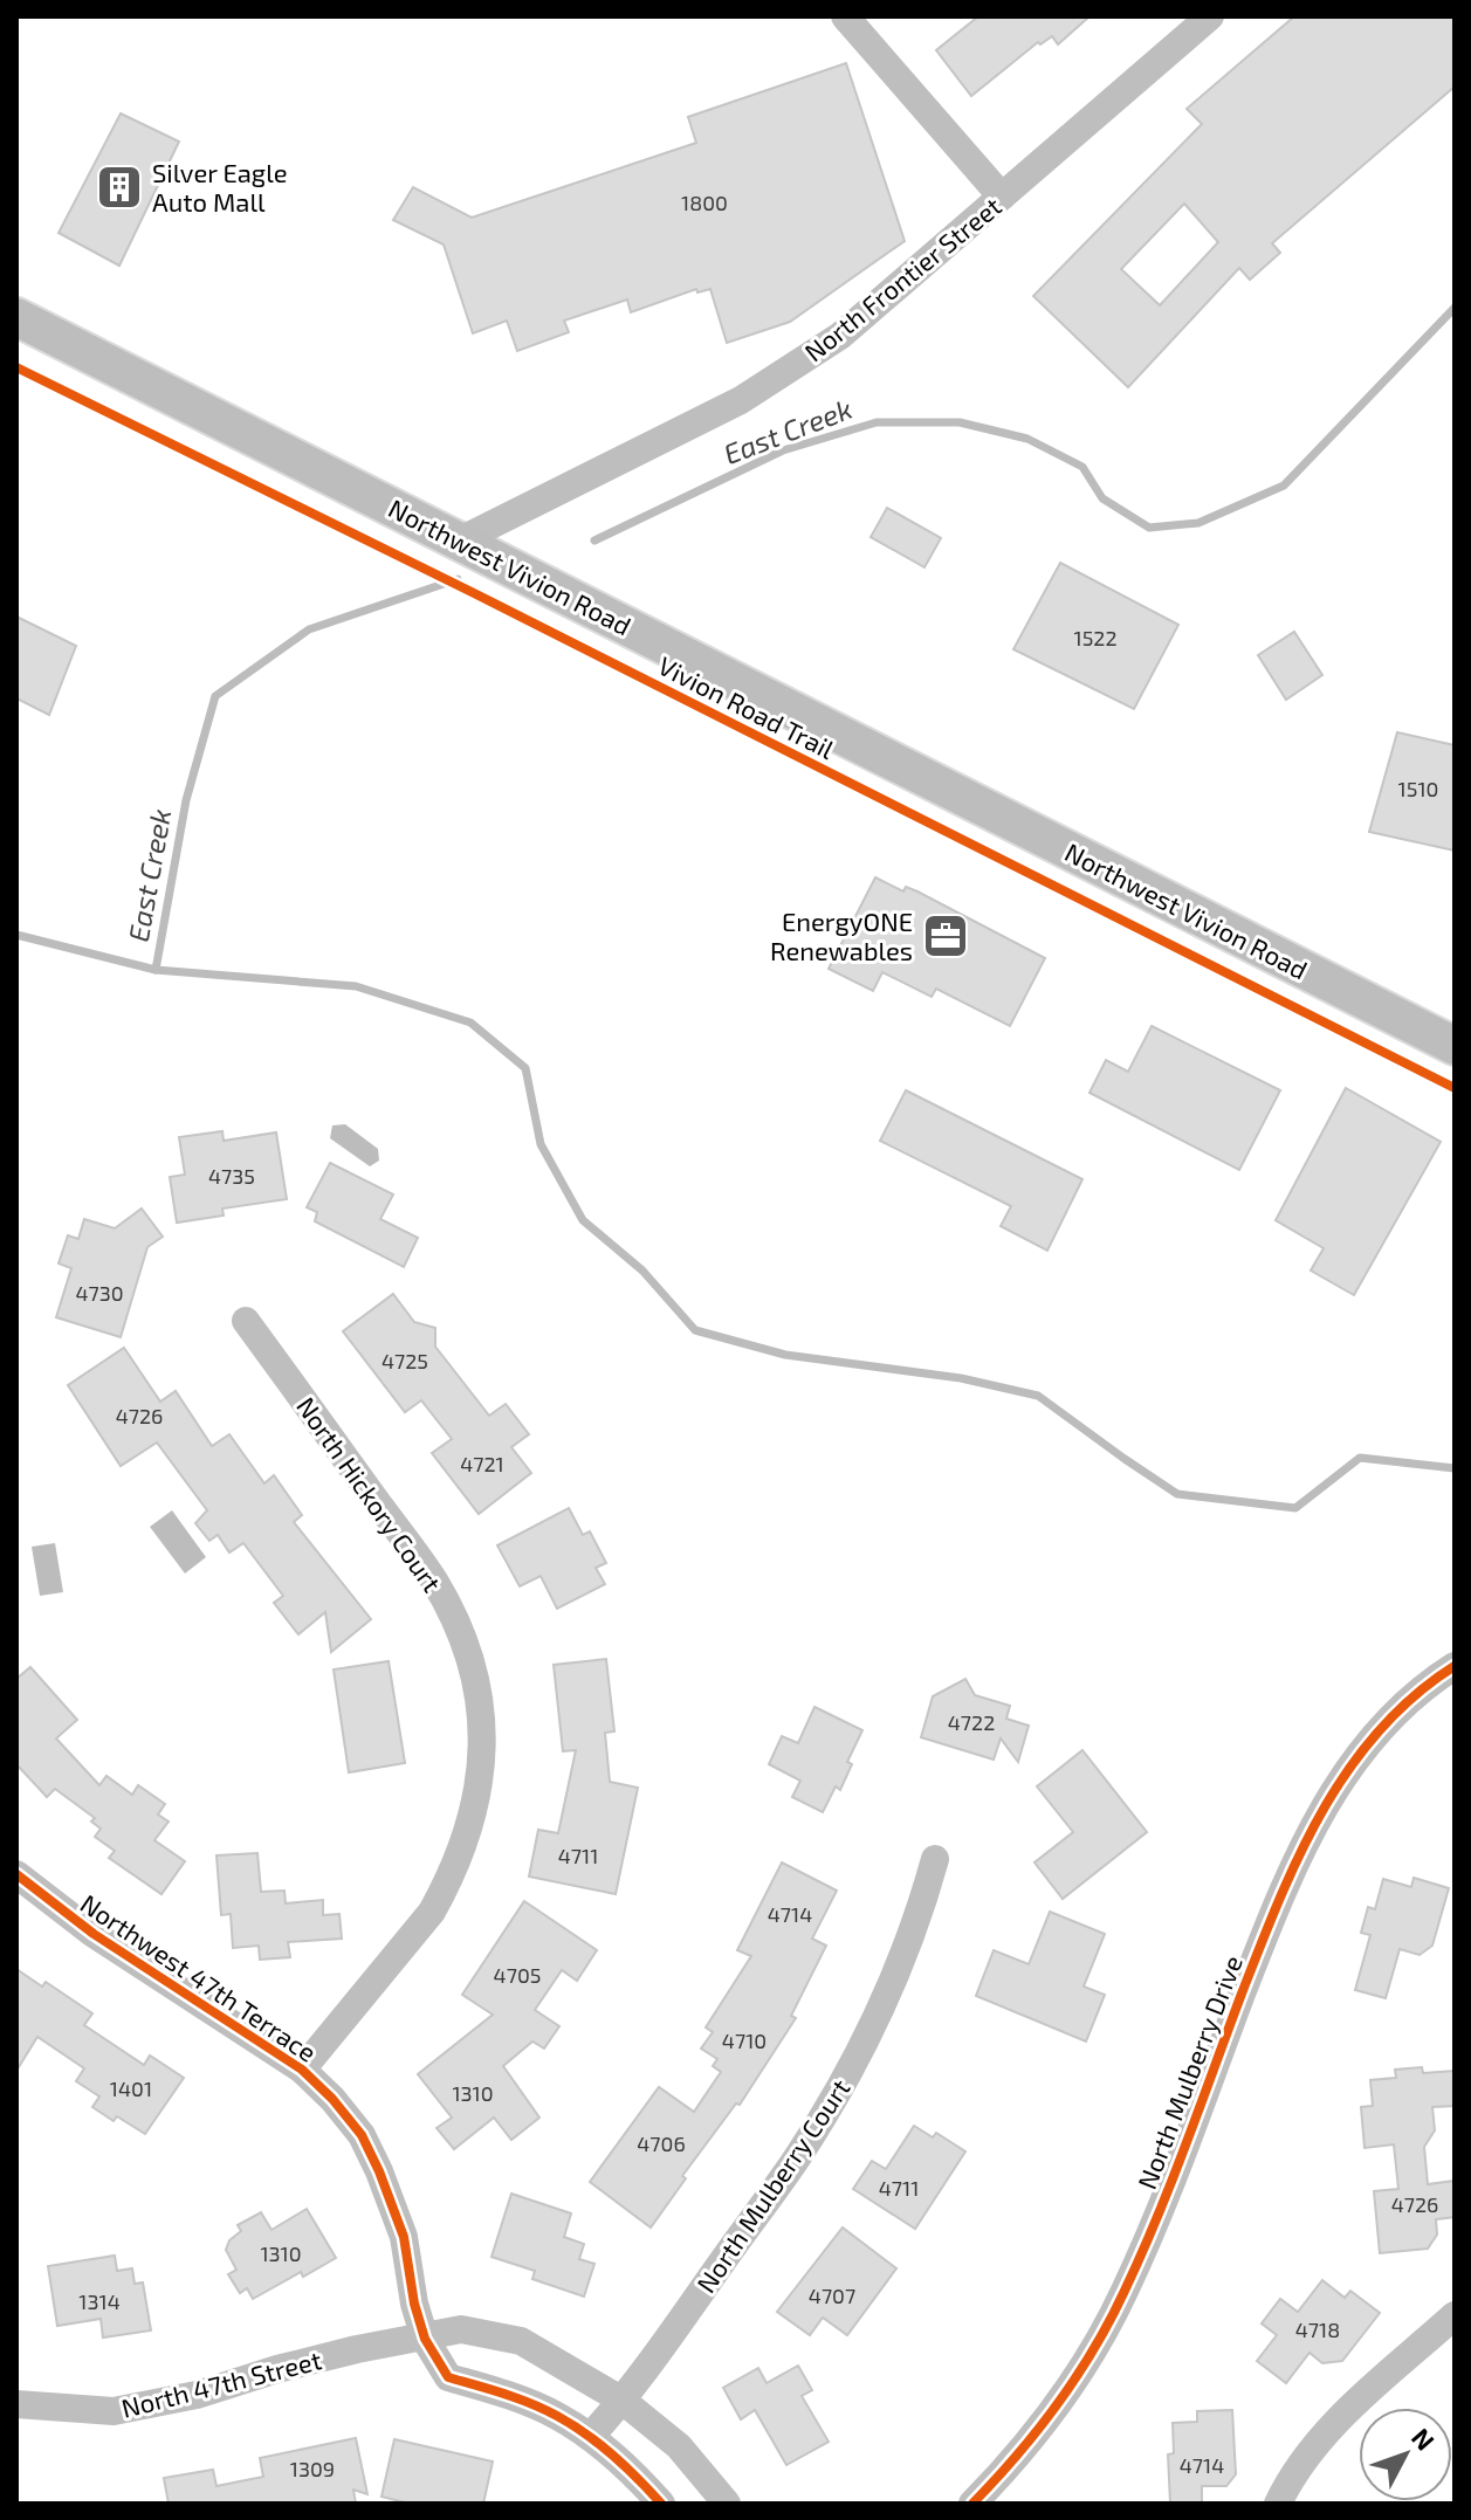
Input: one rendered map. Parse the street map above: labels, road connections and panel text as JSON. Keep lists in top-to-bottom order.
{
  "streets": {
    "main road": ["Northwest Vivion Road"],
    "street": [
      "North Frontier Street",
      "North Hickory Court",
      "Northwest 47th Terrace",
      "North Mulberry Drive",
      "North Mulberry Court",
      "North 47th Street"
    ],
    "cycle path": ["Vivion Road Trail"]
  },
  "crossings": [
    ["North Frontier Street", "Northwest Vivion Road"],
    ["North Hickory Court", "Northwest 47th Terrace"],
    ["Northwest 47th Terrace", "North Mulberry Court"],
    ["Northwest 47th Terrace", "North 47th Street"],
    ["North Mulberry Court", "North 47th Street"]
  ],
  "water": ["East Creek"],
  "places": {
    "building": ["Silver Eagle Auto Mall"],
    "office": ["EnergyONE Renewables"]
  },
  "house_numbers": [
    "1800",
    "1522",
    "1510",
    "4735",
    "4730",
    "4725",
    "4726",
    "4721",
    "4722",
    "4711",
    "4714",
    "4705",
    "4710",
    "1401",
    "1310",
    "4706",
    "4711",
    "4726",
    "1310",
    "4707",
    "1314",
    "4718",
    "4714",
    "1309"
  ],
  "north": "top right"
}
